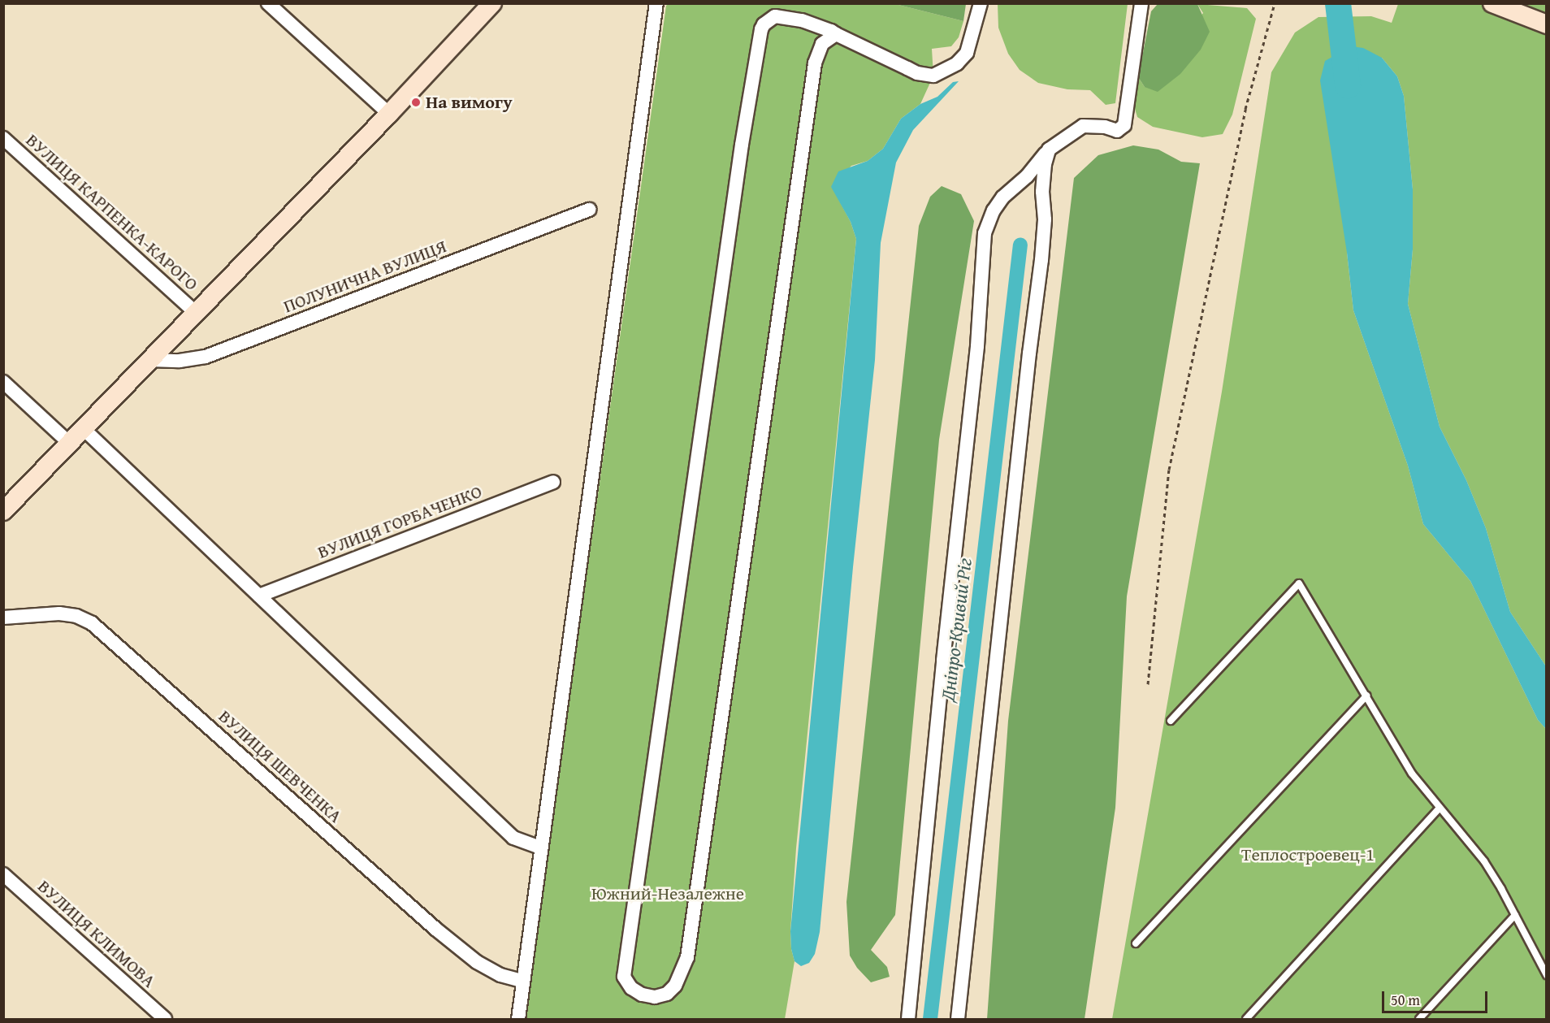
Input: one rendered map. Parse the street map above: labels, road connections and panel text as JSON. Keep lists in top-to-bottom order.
{
  "streets": {
    "street": [
      "ВУЛИЦЯ КАРПЕНКА-КАРОГО",
      "ПОЛУНИЧНА ВУЛИЦЯ",
      "ВУЛИЦЯ ГОРБАЧЕНКО",
      "ВУЛИЦЯ ШЕВЧЕНКА",
      "ВУЛИЦЯ КЛИМОВА"
    ]
  },
  "water": ["Дніпро-Кривий Ріг"],
  "parks": ["Теплостроевец-1", "Южний-Незалежне"],
  "places": ["На вимогу"],
  "scale_bar": "50 m"
}
